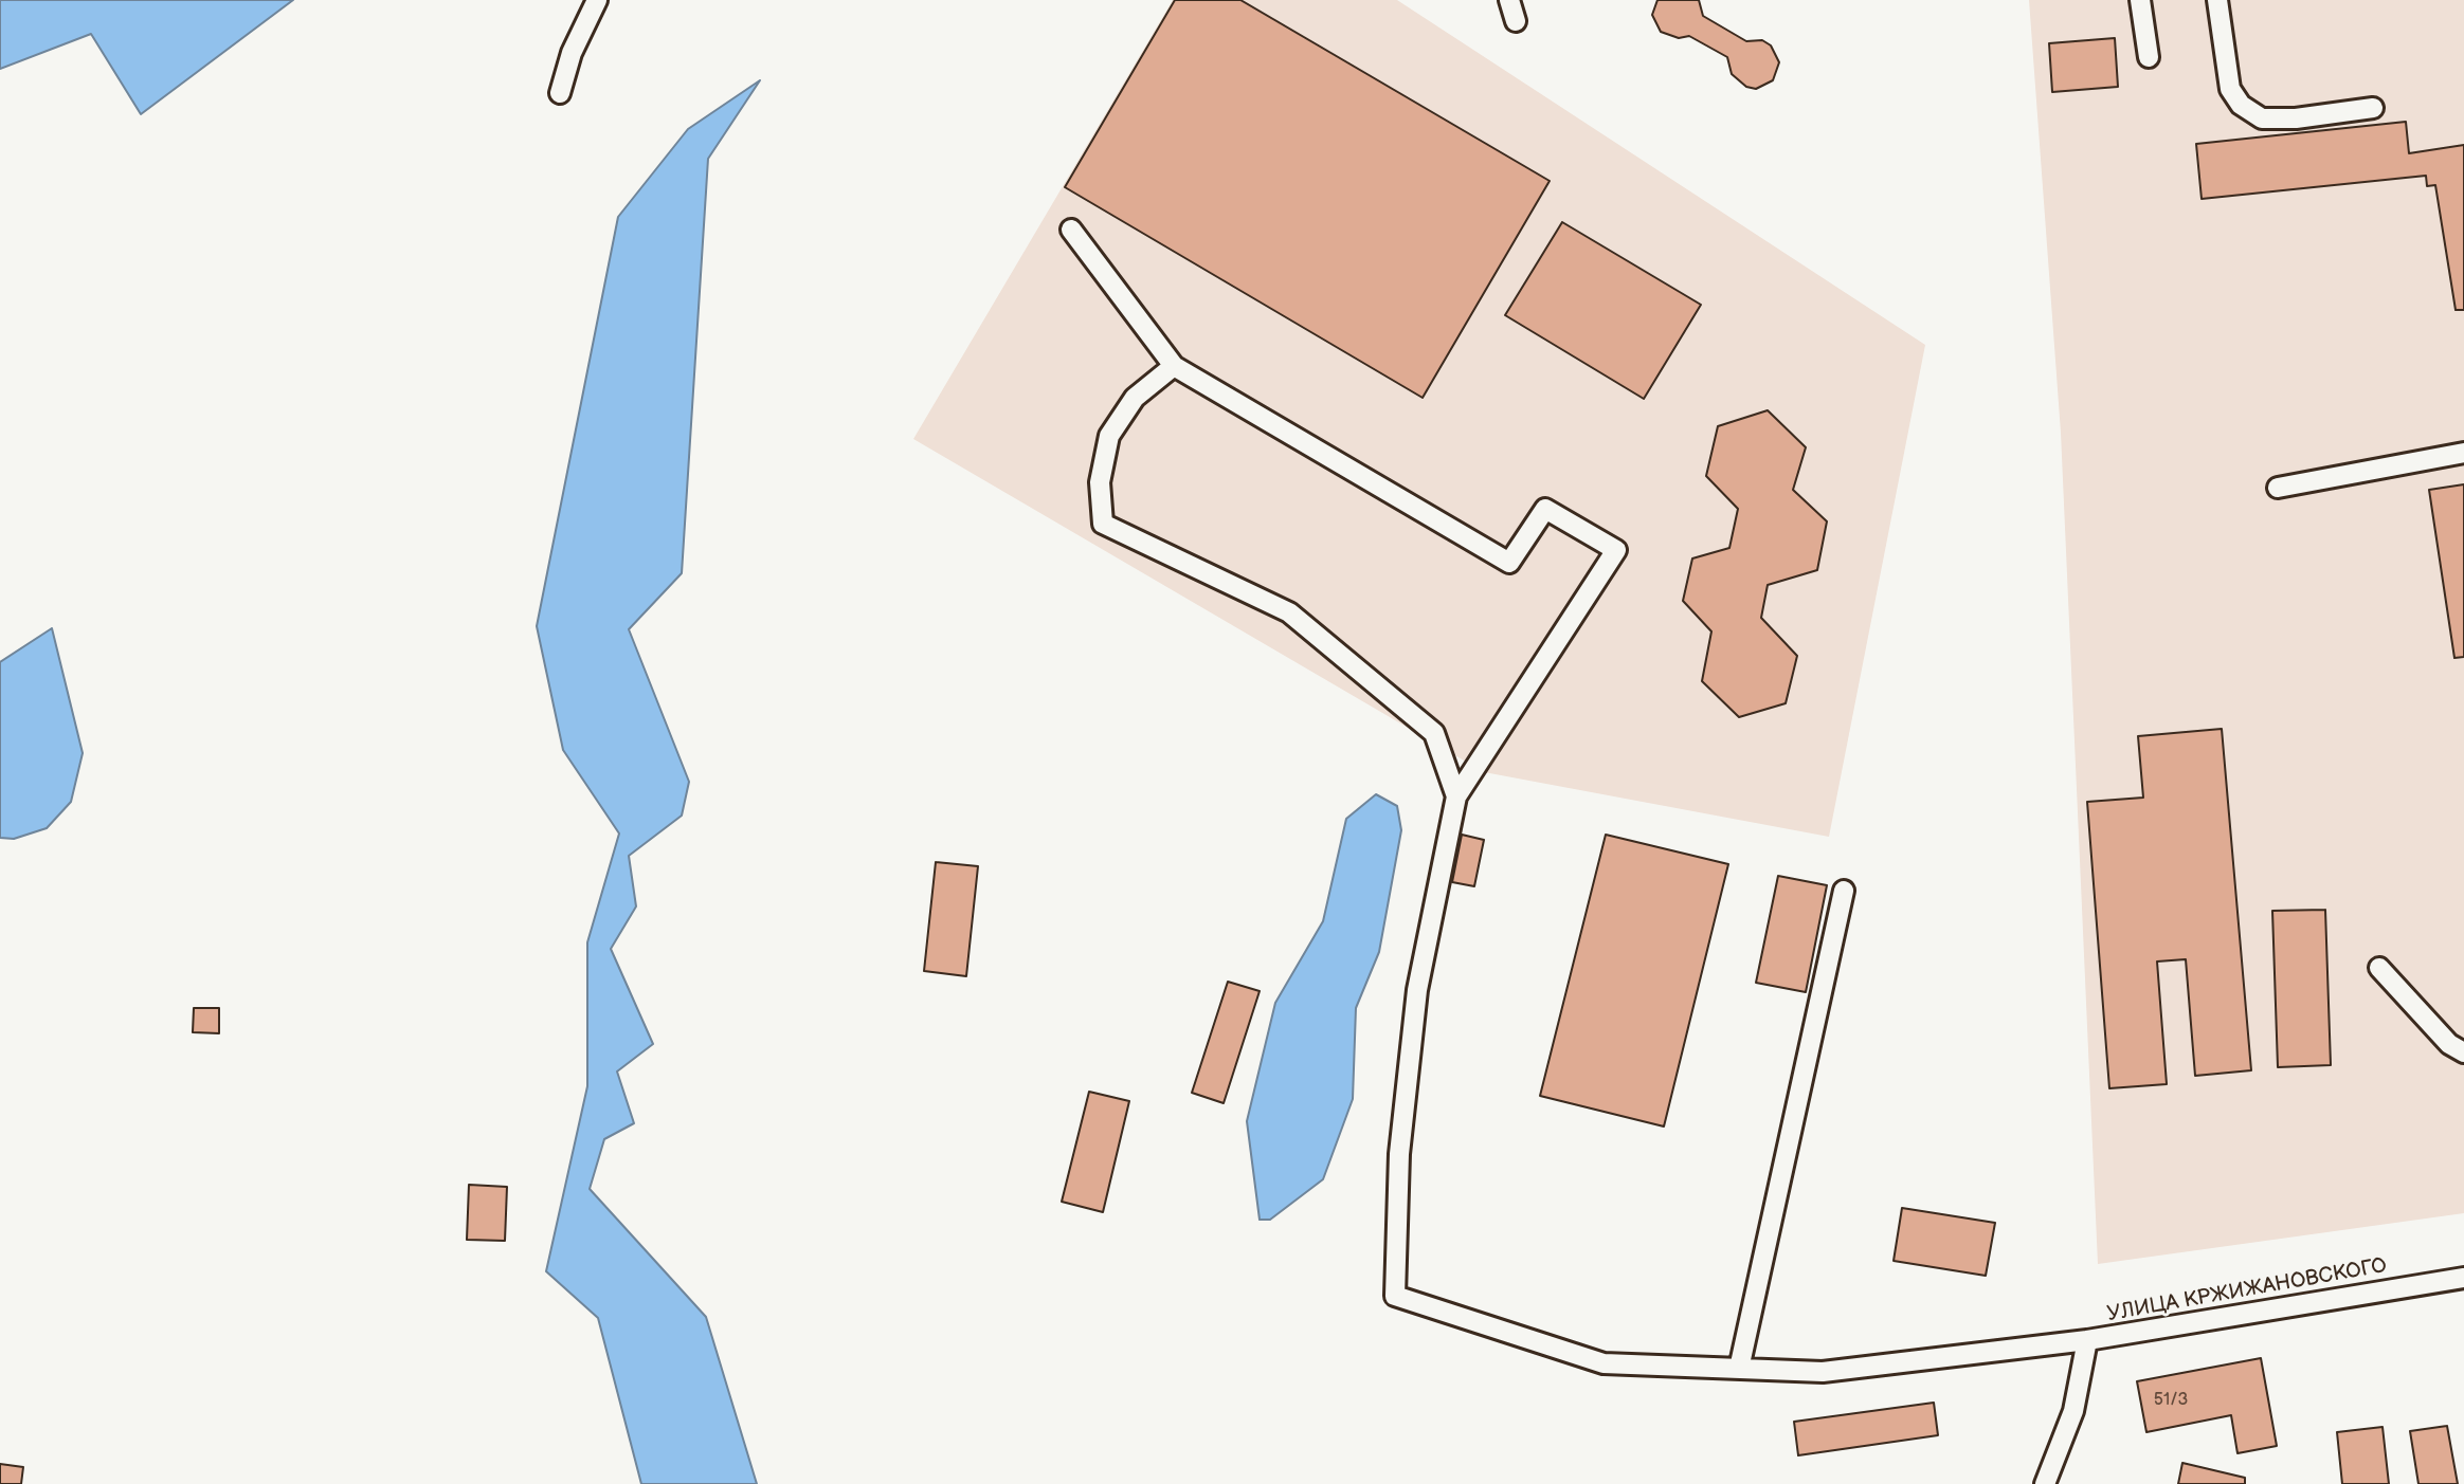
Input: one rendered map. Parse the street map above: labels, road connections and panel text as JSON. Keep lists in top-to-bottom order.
{
  "streets": {
    "street": ["УЛИЦА КРЖИЖАНОВСКОГО"]
  },
  "house_numbers": ["51/3"]
}
